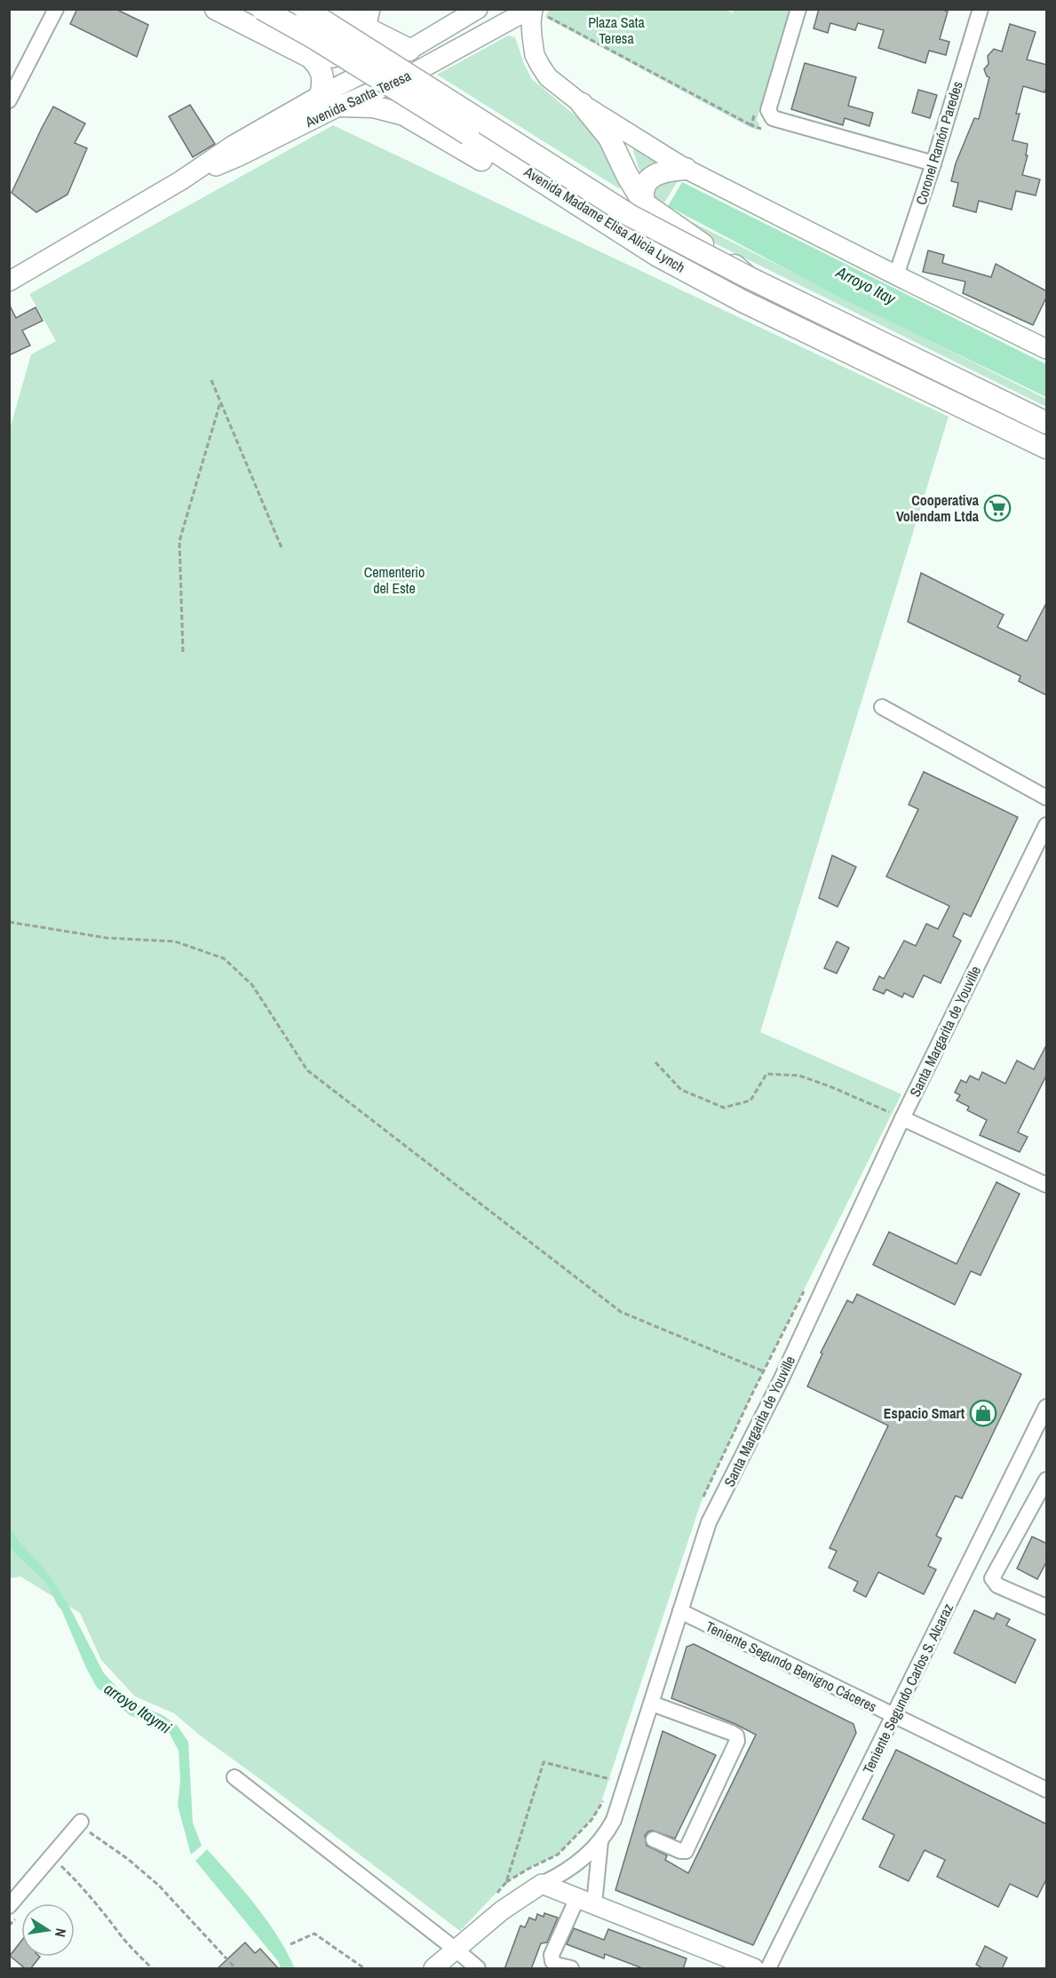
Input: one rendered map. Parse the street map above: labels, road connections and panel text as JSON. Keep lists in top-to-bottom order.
{
  "streets": {
    "highway": ["Avenida Madame Elisa Alicia Lynch"],
    "main road": ["Avenida Santa Teresa", "Santa Margarita de Youville"],
    "street": ["Coronel Ramón Paredes", "Teniente Segundo Benigno Cáceres", "Teniente Segundo Carlos S. Alcaraz"]
  },
  "crossings": [
    ["Santa Margarita de Youville", "Teniente Segundo Benigno Cáceres"],
    ["Teniente Segundo Benigno Cáceres", "Teniente Segundo Carlos S. Alcaraz"]
  ],
  "water": ["Arroyo Itay", "arroyo Itaymi"],
  "parks": ["Plaza Sata Teresa", "Cementerio del Este"],
  "places": {
    "supermarket": ["Cooperativa Volendam Ltda"],
    "shop": ["Espacio Smart"]
  },
  "north": "right"
}
